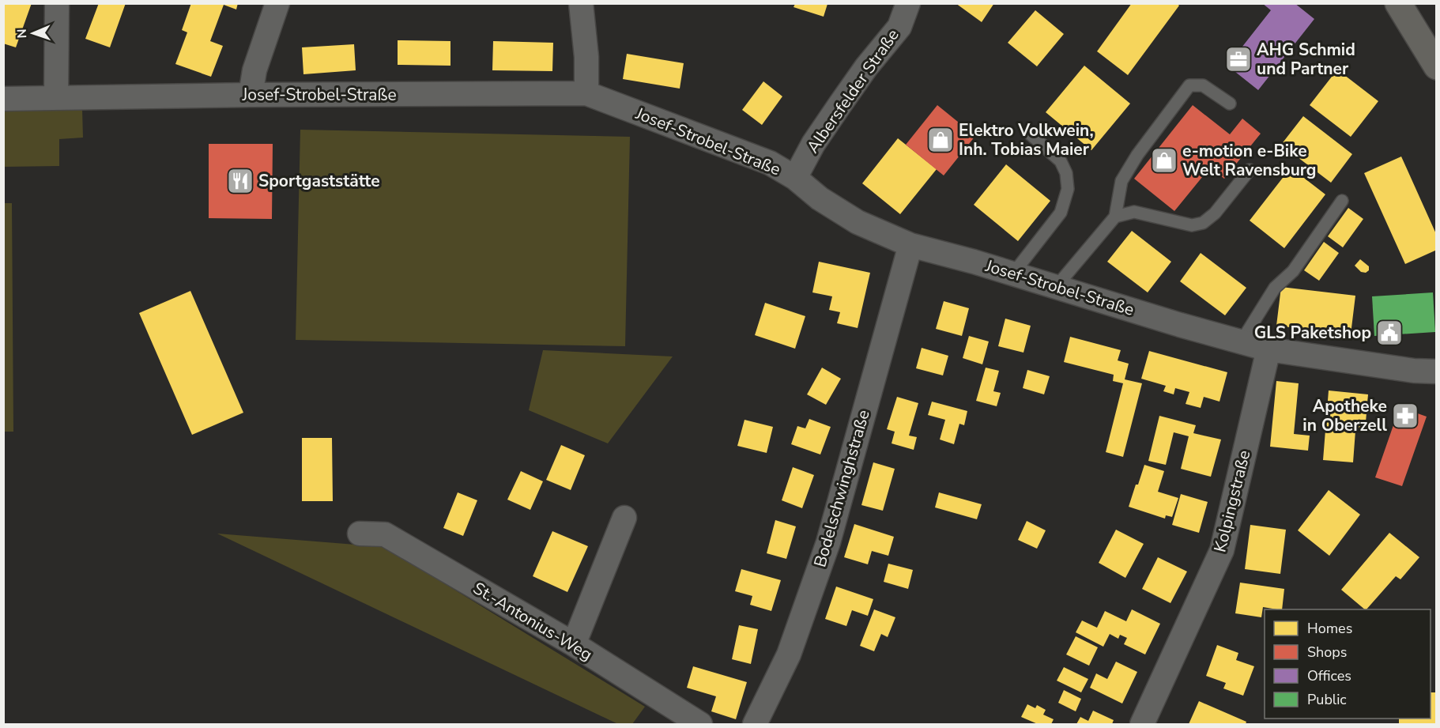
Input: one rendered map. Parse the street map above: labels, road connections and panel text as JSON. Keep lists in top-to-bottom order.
{
  "streets": {
    "street": [
      "Albersfelder Straße",
      "Josef-Strobel-Straße",
      "Bodelschwinghstraße",
      "Kolpingstraße",
      "St.-Antonius-Weg"
    ]
  },
  "crossings": [
    ["Albersfelder Straße", "Josef-Strobel-Straße"],
    ["Josef-Strobel-Straße", "Bodelschwinghstraße"],
    ["Josef-Strobel-Straße", "Kolpingstraße"]
  ],
  "places": {
    "office": ["AHG Schmid und Partner"],
    "shop": ["Elektro Volkwein, Inh. Tobias Maier", "e-motion e-Bike Welt Ravensburg"],
    "restaurant": ["Sportgaststätte"],
    "public building": ["GLS Paketshop"],
    "pharmacy": ["Apotheke in Oberzell"]
  },
  "legend": [
    "Homes",
    "Shops",
    "Offices",
    "Public"
  ],
  "north": "left"
}
